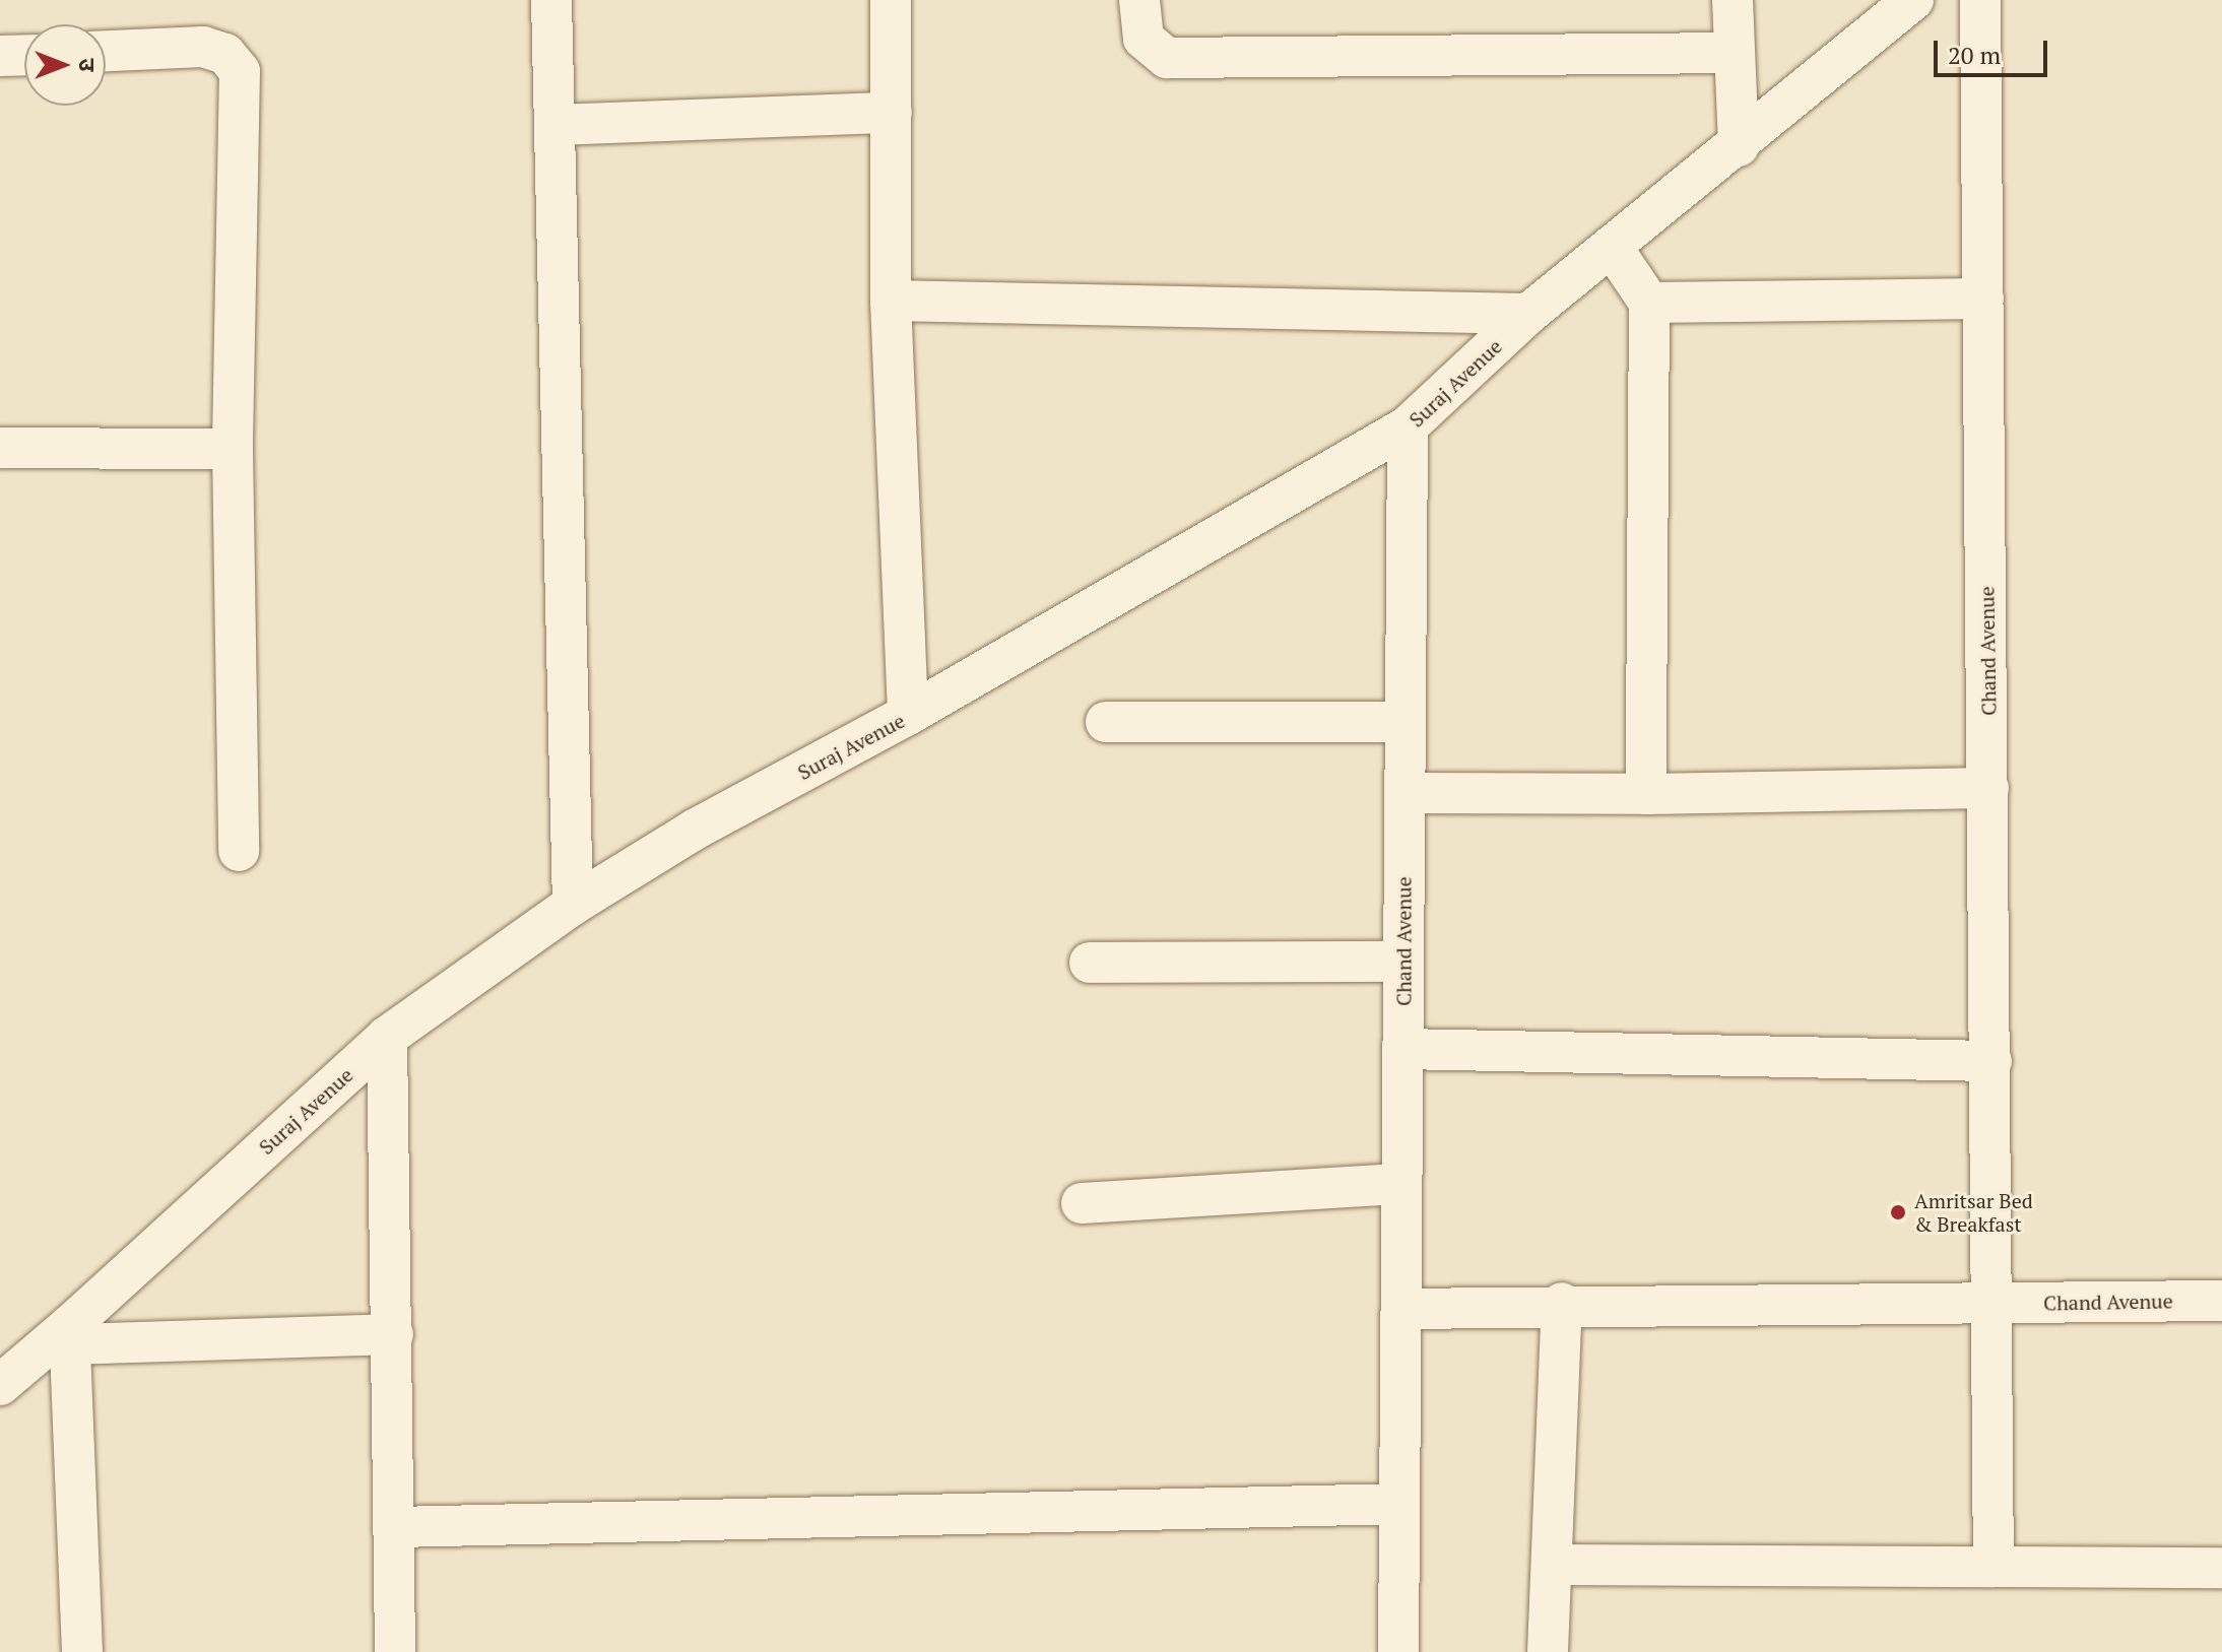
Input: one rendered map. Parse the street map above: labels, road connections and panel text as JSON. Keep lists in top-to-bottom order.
{
  "streets": {
    "street": ["Suraj Avenue", "Chand Avenue"]
  },
  "crossings": [
    ["Suraj Avenue", "Chand Avenue"]
  ],
  "places": ["Amritsar Bed & Breakfast"],
  "scale_bar": "20 m",
  "north": "right"
}
